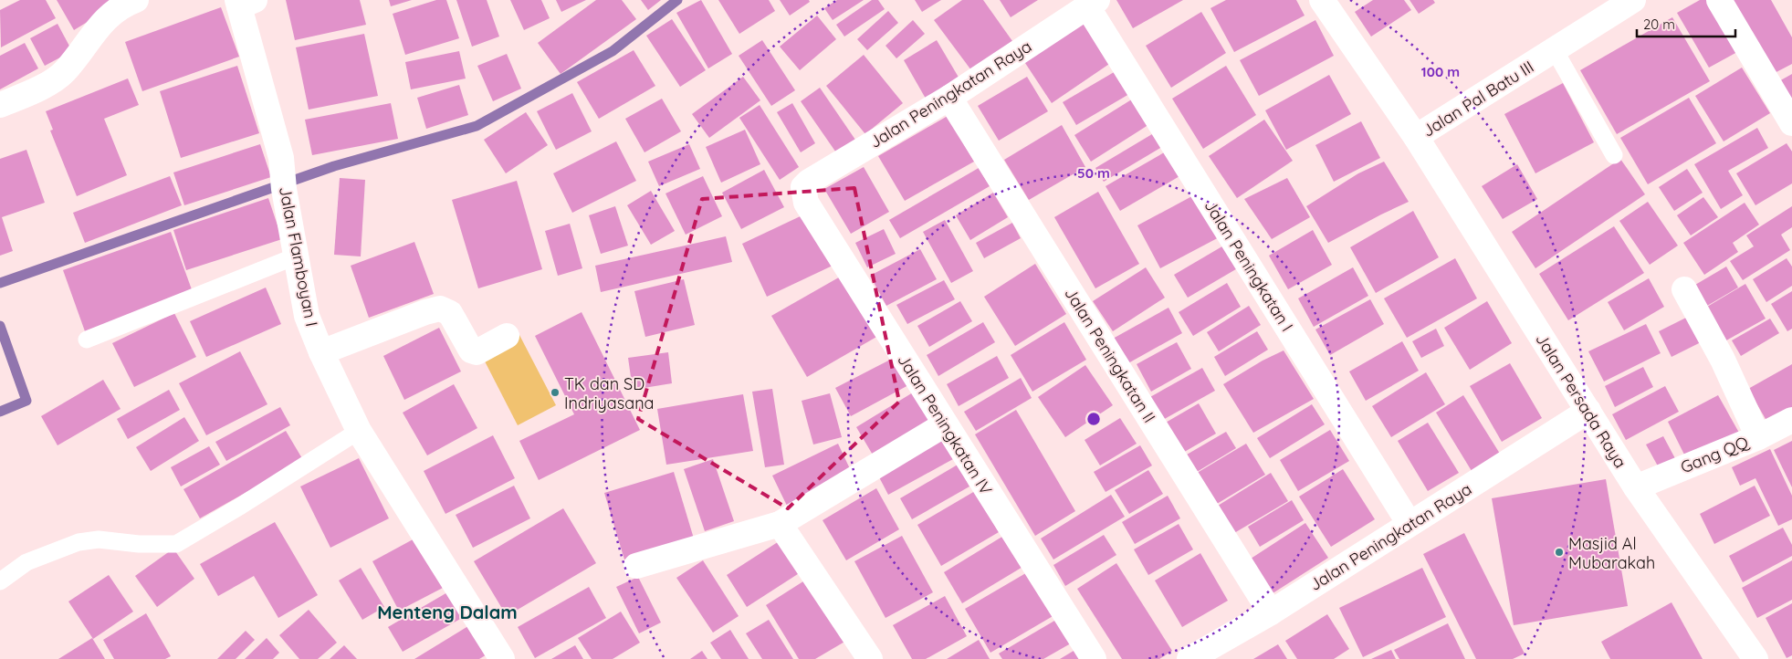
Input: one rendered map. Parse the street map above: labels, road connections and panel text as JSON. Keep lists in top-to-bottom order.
{
  "streets": {
    "street": [
      "Jalan Peningkatan Raya",
      "Jalan Pal Batu III",
      "Jalan Flamboyan I",
      "Jalan Peningkatan I",
      "Jalan Peningkatan II",
      "Jalan Persada Raya",
      "Jalan Peningkatan IV",
      "Gang QQ"
    ]
  },
  "crossings": [
    ["Jalan Peningkatan Raya", "Jalan Peningkatan I"],
    ["Jalan Peningkatan Raya", "Jalan Peningkatan II"],
    ["Jalan Peningkatan Raya", "Jalan Persada Raya"],
    ["Jalan Peningkatan Raya", "Jalan Peningkatan IV"],
    ["Jalan Pal Batu III", "Jalan Persada Raya"],
    ["Jalan Persada Raya", "Gang QQ"]
  ],
  "districts": ["Menteng Dalam"],
  "places": ["TK dan SD Indriyasana", "Masjid Al Mubarakah"],
  "scale_bar": "20 m",
  "rings": ["100 m", "50 m"]
}
